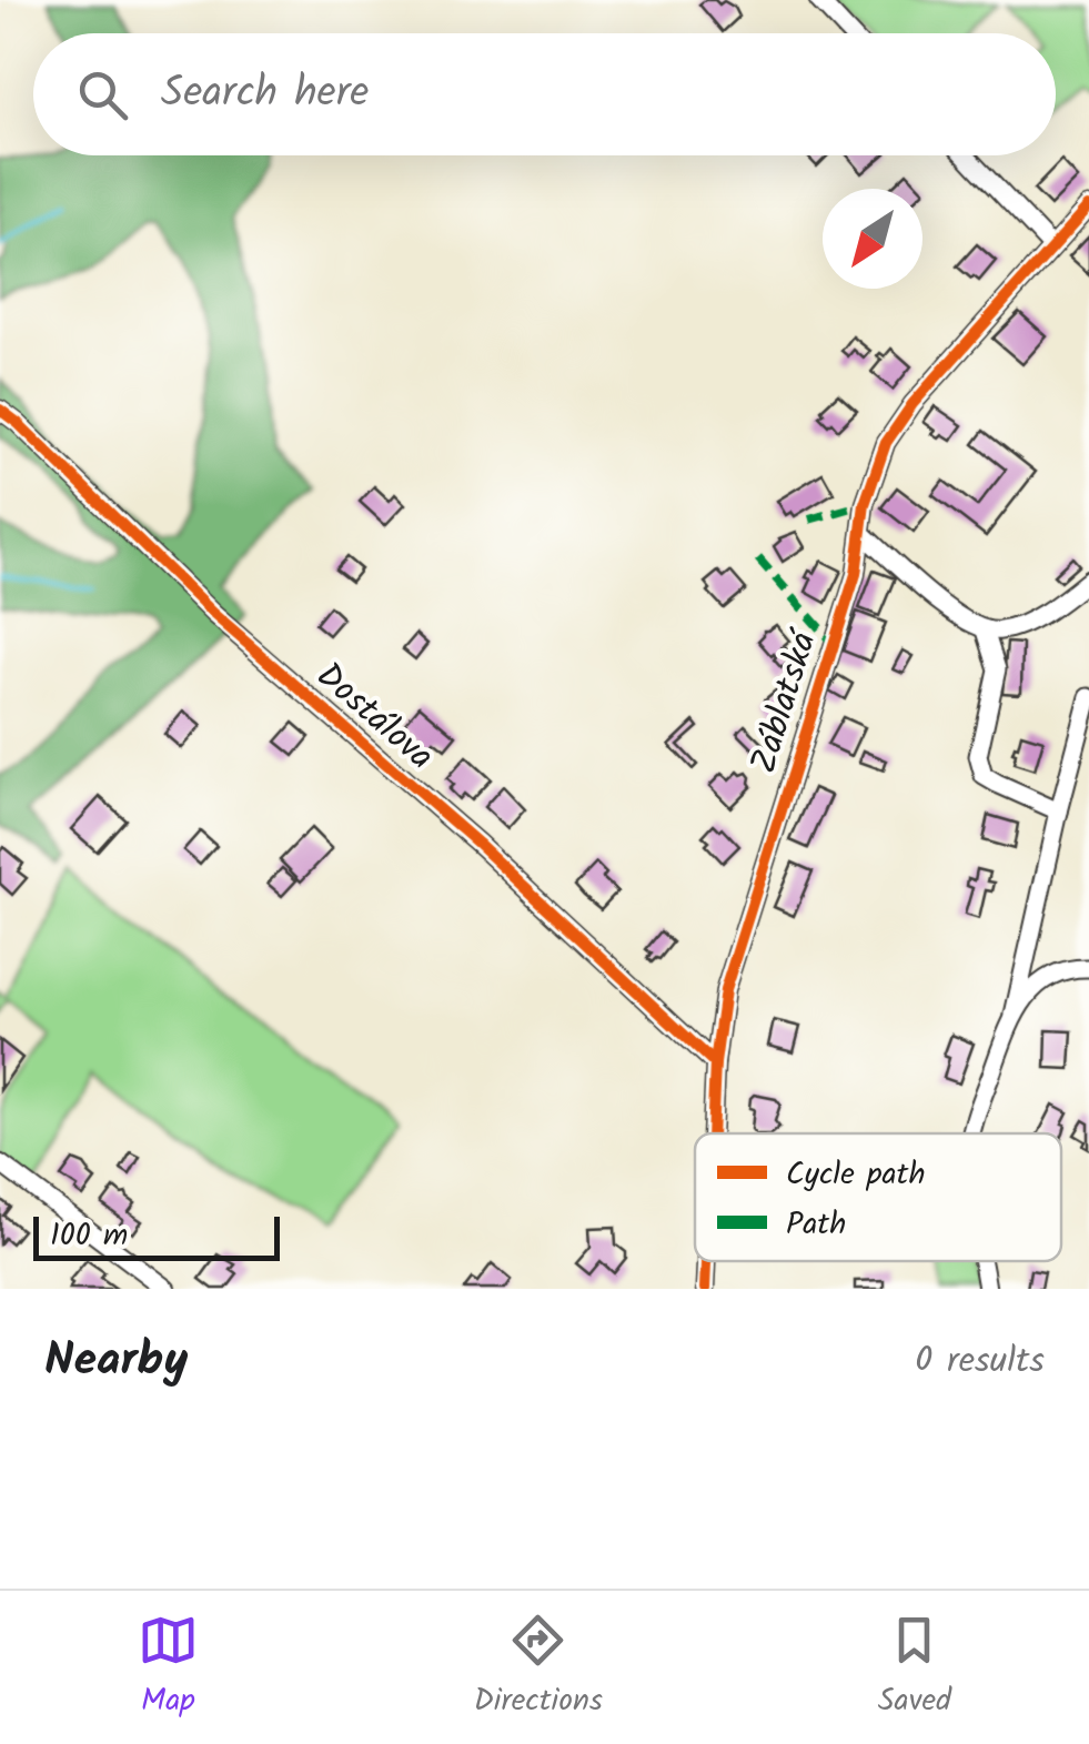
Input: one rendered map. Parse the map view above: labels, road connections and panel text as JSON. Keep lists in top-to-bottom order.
{
  "streets": {
    "street": ["Záblatská", "Dostálova"]
  },
  "crossings": [
    ["Záblatská", "Dostálova"]
  ],
  "legend": ["Cycle path", "Path"],
  "scale_bar": "100 m",
  "north": "bottom left",
  "page": {
    "search": "Search here",
    "scale": "100 m",
    "heading": ["Nearby", "0 results"],
    "nav": ["Map", "Directions", "Saved"]
  }
}
